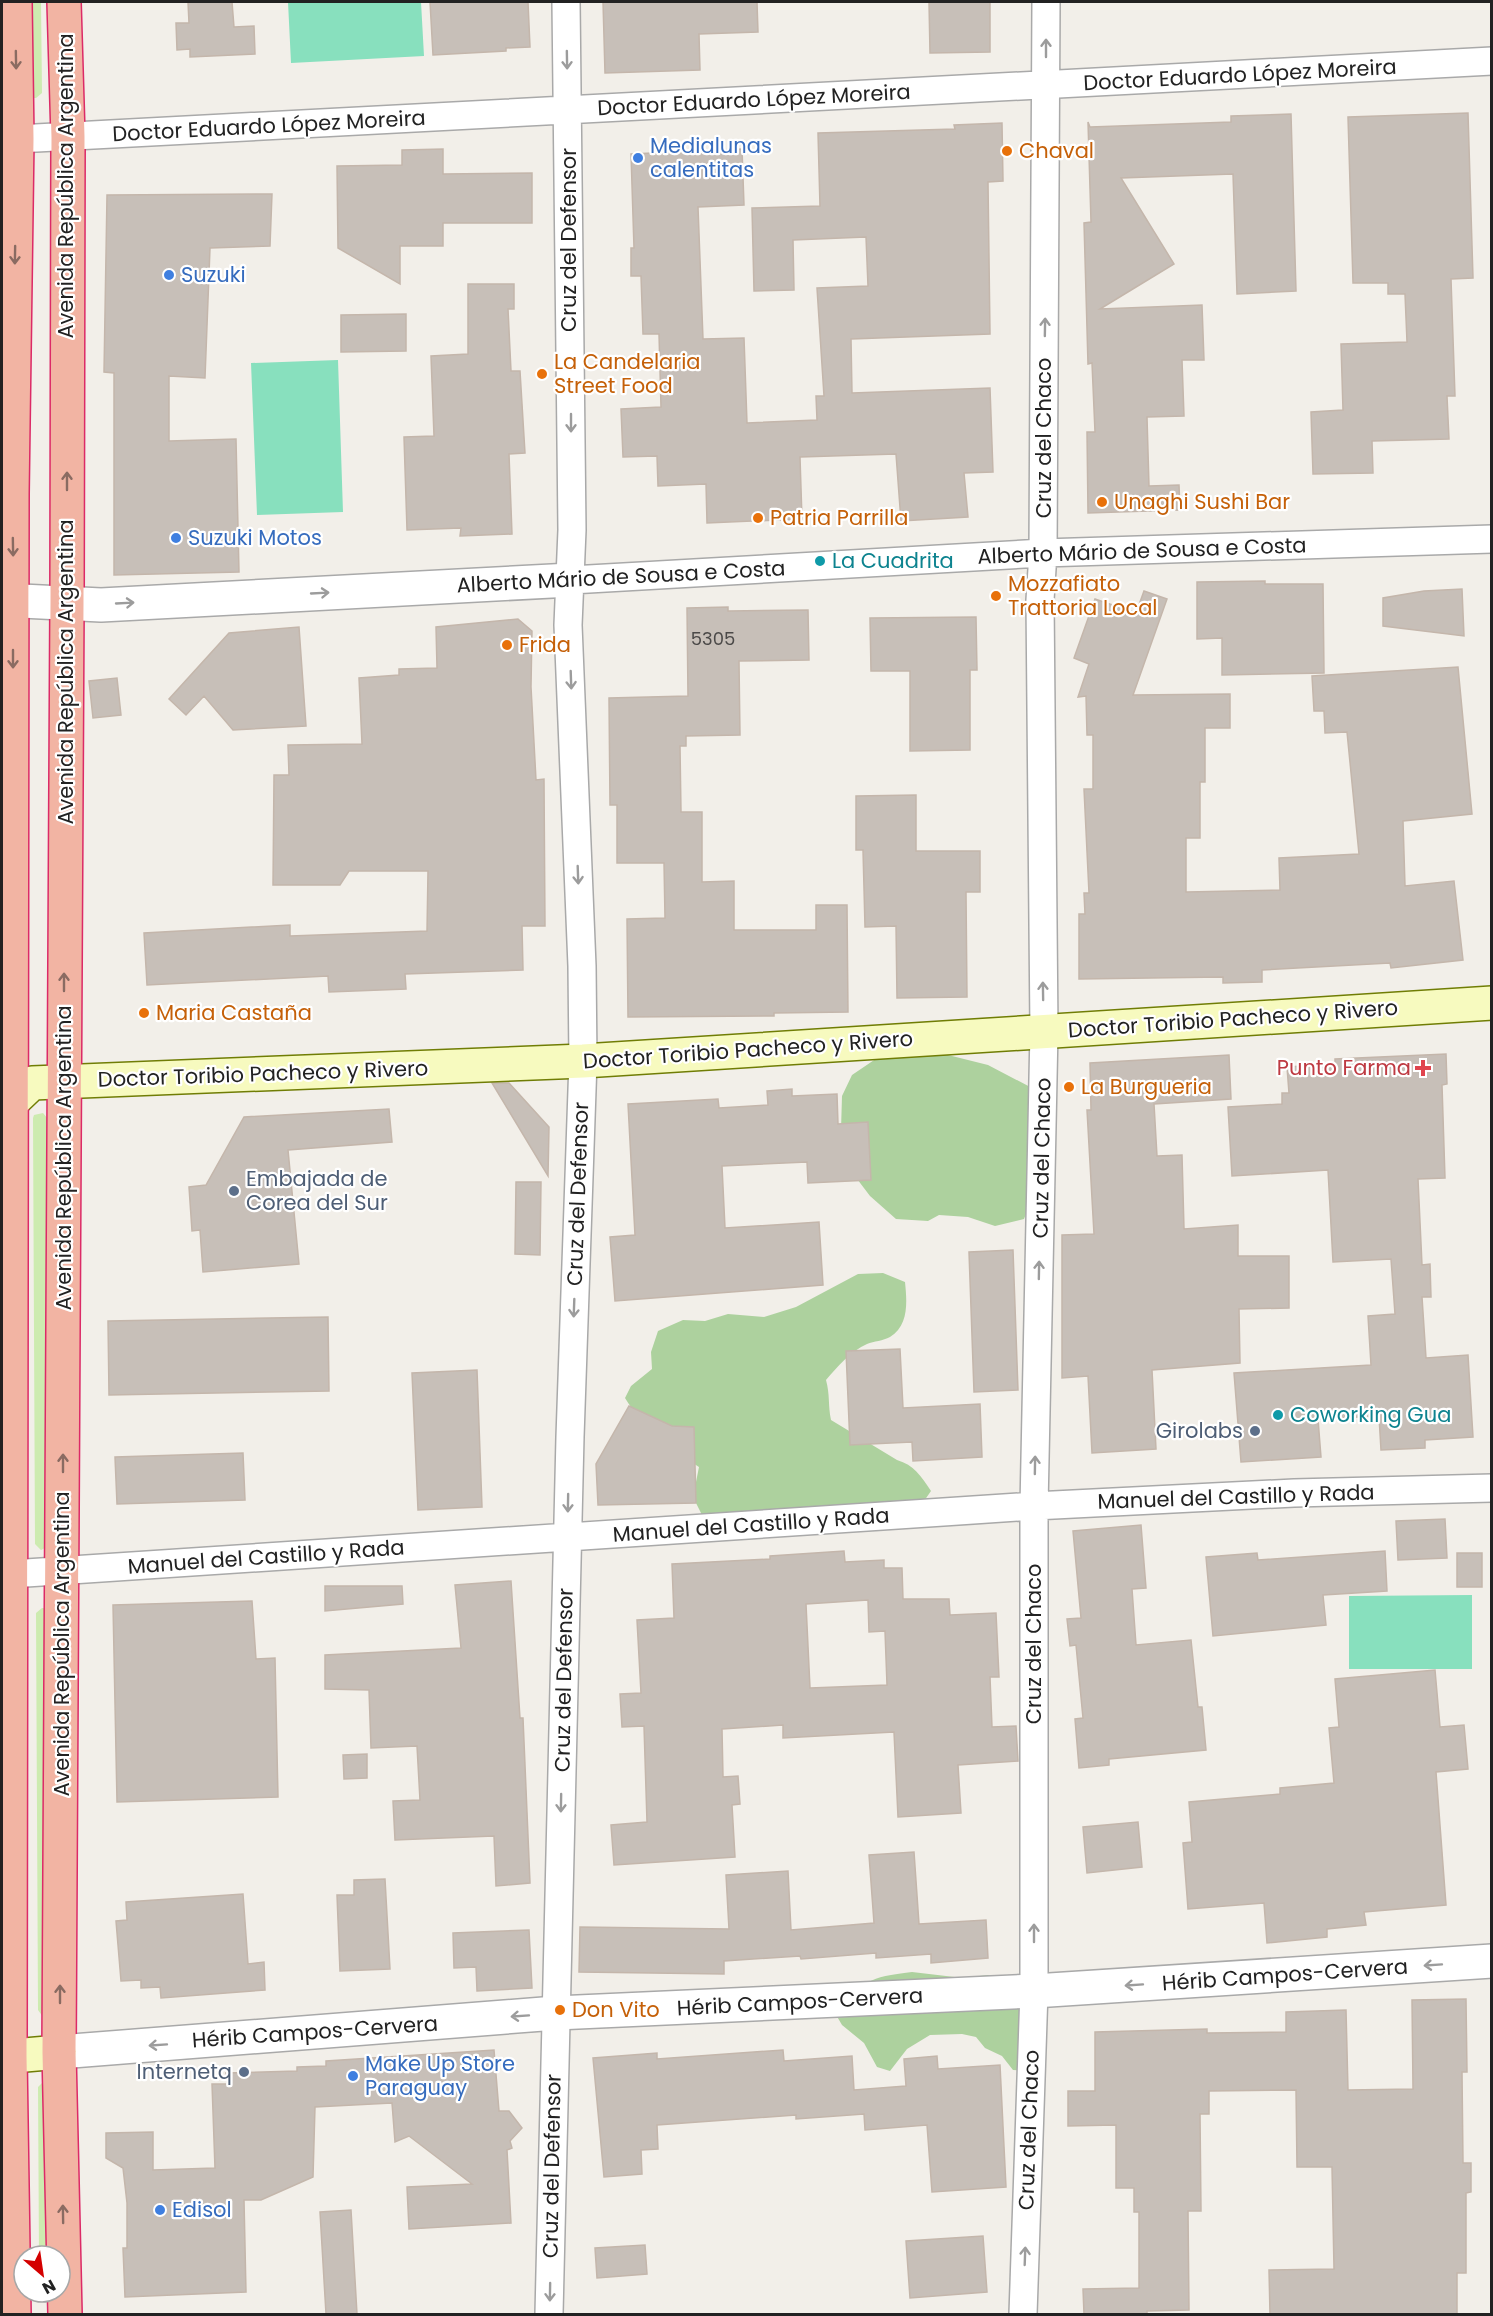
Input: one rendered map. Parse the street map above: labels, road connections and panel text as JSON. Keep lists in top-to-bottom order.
{
  "streets": {
    "highway": ["Avenida República Argentina"],
    "main road": ["Doctor Toribio Pacheco y Rivero", "Hérib Campos-Cervera"],
    "street": [
      "Doctor Eduardo López Moreira",
      "Cruz del Defensor",
      "Cruz del Chaco",
      "Alberto Mário de Sousa e Costa",
      "Manuel del Castillo y Rada"
    ]
  },
  "crossings": [
    ["Doctor Eduardo López Moreira", "Avenida República Argentina"],
    ["Doctor Eduardo López Moreira", "Cruz del Defensor"],
    ["Doctor Eduardo López Moreira", "Cruz del Chaco"],
    ["Avenida República Argentina", "Alberto Mário de Sousa e Costa"],
    ["Avenida República Argentina", "Doctor Toribio Pacheco y Rivero"],
    ["Avenida República Argentina", "Manuel del Castillo y Rada"],
    ["Avenida República Argentina", "Hérib Campos-Cervera"],
    ["Cruz del Defensor", "Alberto Mário de Sousa e Costa"],
    ["Cruz del Defensor", "Doctor Toribio Pacheco y Rivero"],
    ["Cruz del Defensor", "Manuel del Castillo y Rada"],
    ["Cruz del Defensor", "Hérib Campos-Cervera"],
    ["Cruz del Chaco", "Alberto Mário de Sousa e Costa"],
    ["Cruz del Chaco", "Doctor Toribio Pacheco y Rivero"],
    ["Cruz del Chaco", "Manuel del Castillo y Rada"],
    ["Cruz del Chaco", "Hérib Campos-Cervera"]
  ],
  "one_way": ["Cruz del Defensor", "Cruz del Chaco", "Hérib Campos-Cervera"],
  "places": {
    "other": [
      "Chaval",
      "Medialunas calentitas",
      "Suzuki",
      "La Candelaria Street Food",
      "Unaghi Sushi Bar",
      "Patria Parrilla",
      "Suzuki Motos",
      "La Cuadrita",
      "Mozzafiato Trattoria Local",
      "Frida",
      "Maria Castaña",
      "La Burgueria",
      "Embajada de Corea del Sur",
      "Coworking Gua",
      "Girolabs",
      "Don Vito",
      "Internetq",
      "Make Up Store Paraguay",
      "Edisol"
    ],
    "health": ["Punto Farma"]
  },
  "house_numbers": ["5305"],
  "north": "bottom right"
}
